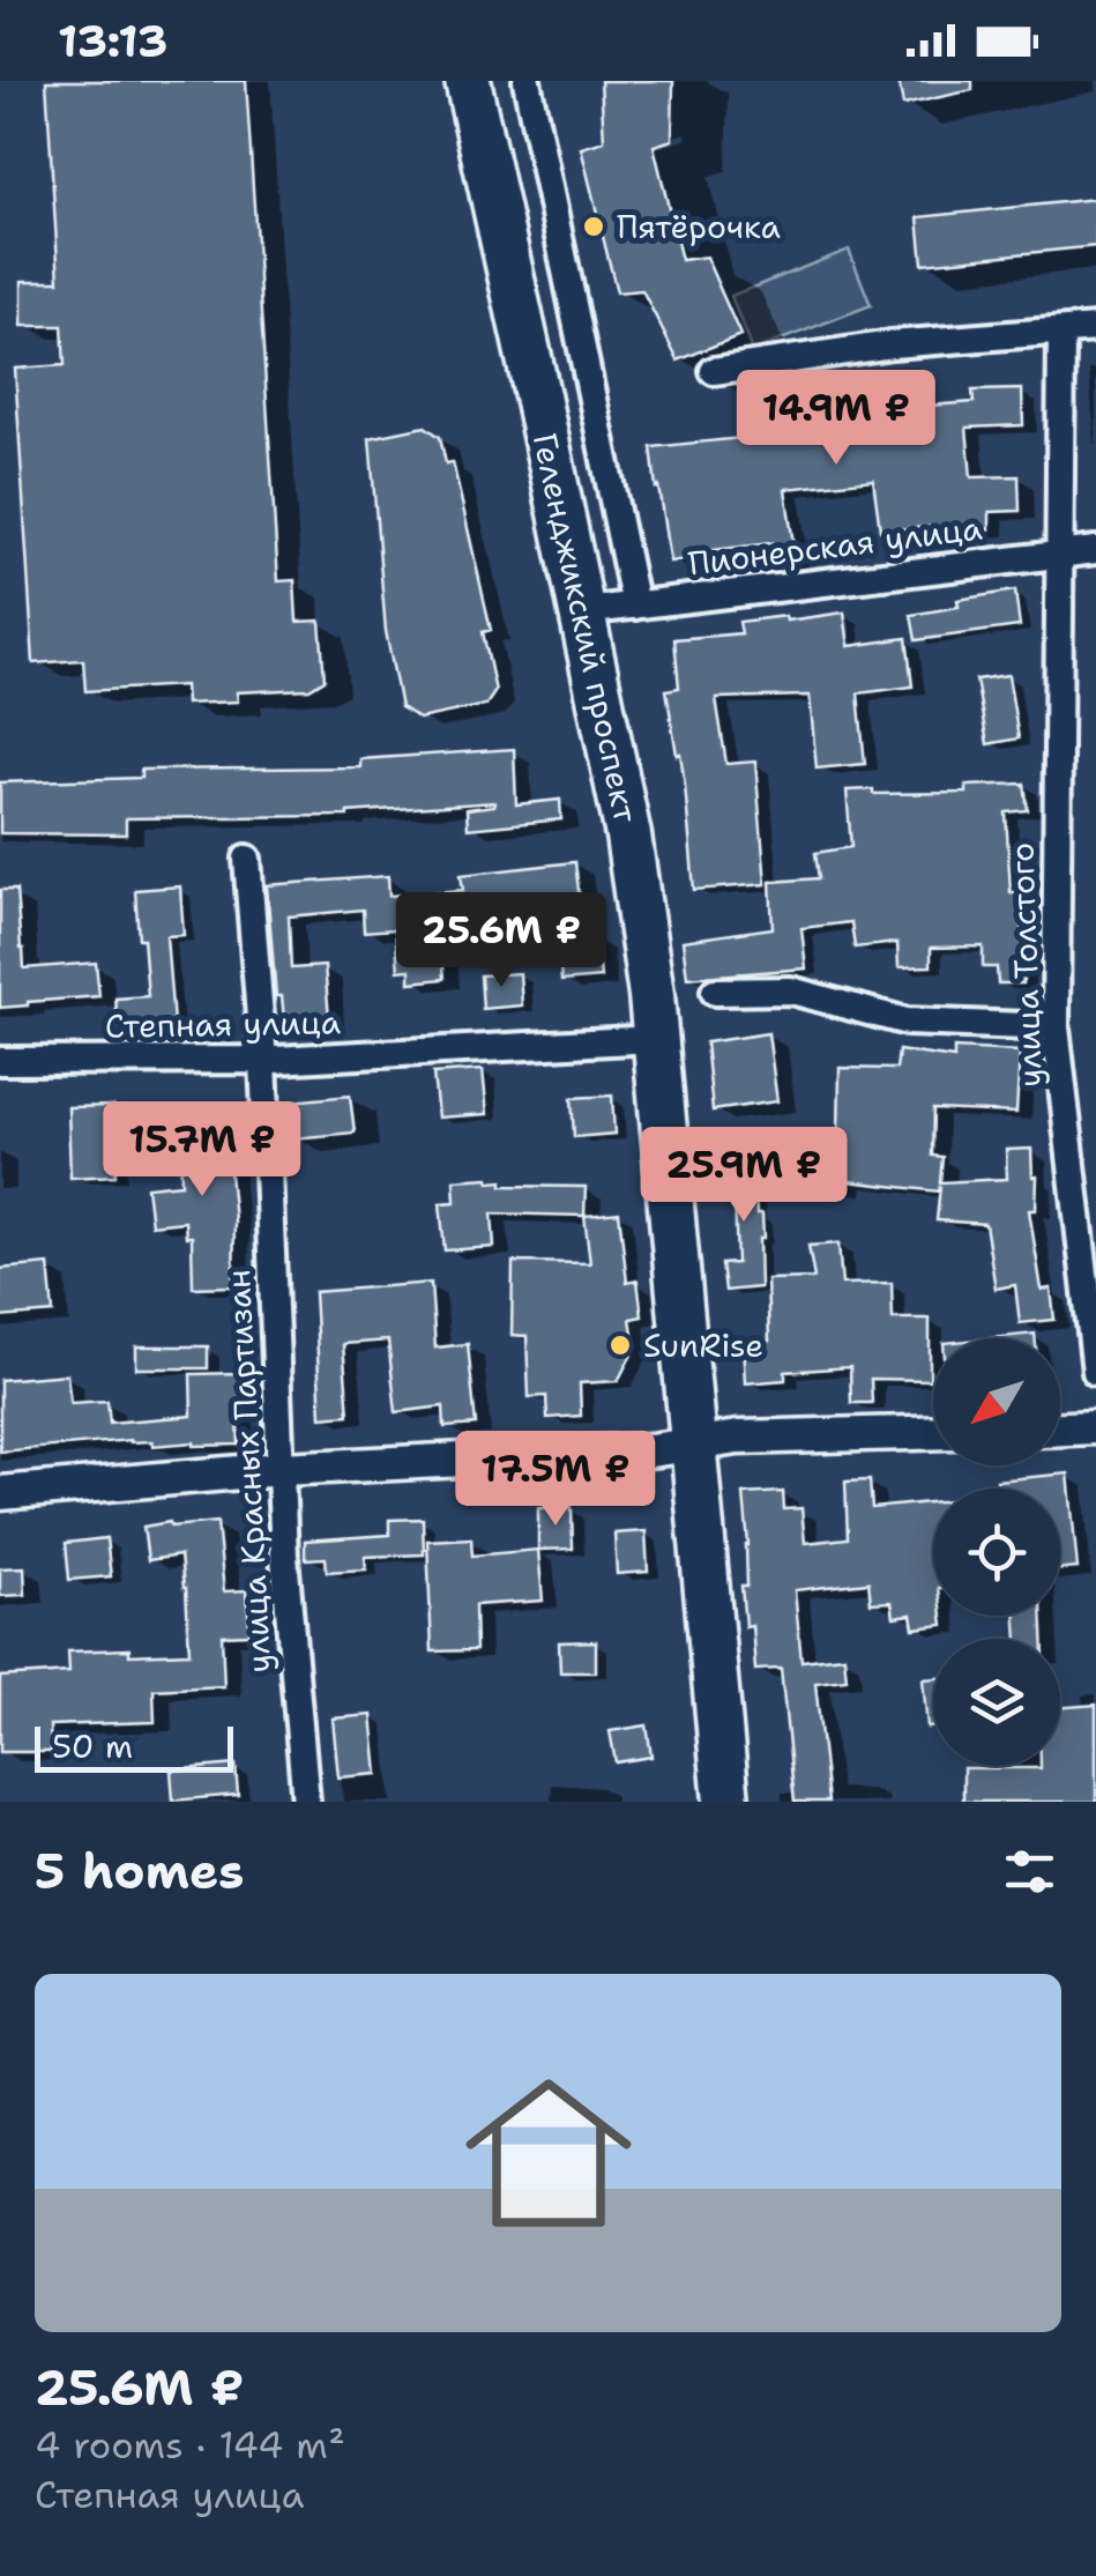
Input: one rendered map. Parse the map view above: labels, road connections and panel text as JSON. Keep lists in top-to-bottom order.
{
  "streets": {
    "main road": ["Геленджикский проспект"],
    "street": [
      "Пионерская улица",
      "улица Толстого",
      "Степная улица",
      "улица Красных Партизан"
    ]
  },
  "crossings": [
    ["Пионерская улица", "Геленджикский проспект"],
    ["Пионерская улица", "улица Толстого"],
    ["Геленджикский проспект", "Степная улица"],
    ["Степная улица", "улица Красных Партизан"]
  ],
  "places": ["Пятёрочка", "SunRise"],
  "scale_bar": "50 m",
  "north": "bottom left",
  "page": {
    "status": "13:13",
    "price": [
      "14.9M ₽",
      "25.6M ₽",
      "15.7M ₽",
      "25.9M ₽",
      "17.5M ₽"
    ],
    "scale": "50 m",
    "heading": "5 homes",
    "list": [
      {
        "name": "25.6M ₽",
        "note": "4 rooms · 144 m² · Степная улица"
      }
    ]
  }
}
